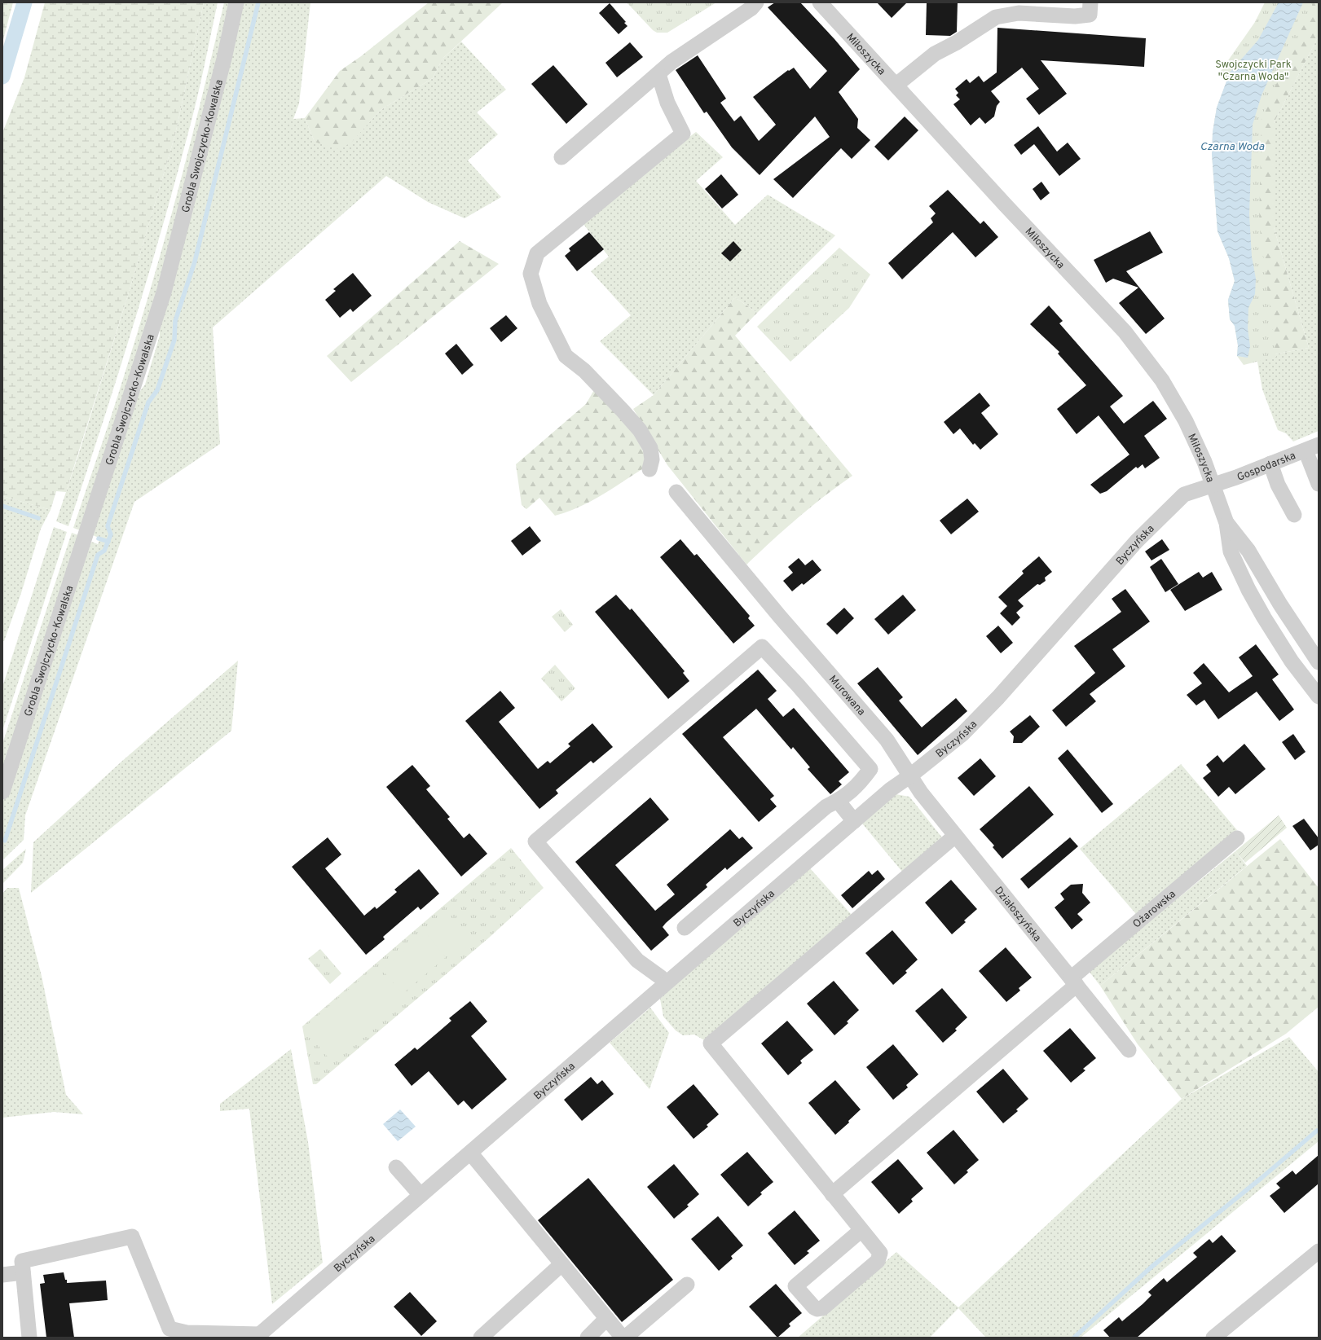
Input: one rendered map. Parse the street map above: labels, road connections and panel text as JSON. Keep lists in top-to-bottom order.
{
  "streets": {
    "street": [
      "Miłoszycka",
      "Grobla Swojczycko-Kowalska",
      "Gospodarska",
      "Byczyńska",
      "Murowana",
      "Ożarowska",
      "Działoszyńska"
    ]
  },
  "crossings": [
    ["Miłoszycka", "Gospodarska"],
    ["Miłoszycka", "Byczyńska"],
    ["Gospodarska", "Byczyńska"],
    ["Byczyńska", "Murowana"],
    ["Byczyńska", "Działoszyńska"],
    ["Murowana", "Działoszyńska"],
    ["Ożarowska", "Działoszyńska"]
  ],
  "water": ["Czarna Woda"],
  "parks": ["Swojczycki Park \"Czarna Woda\""]
}
